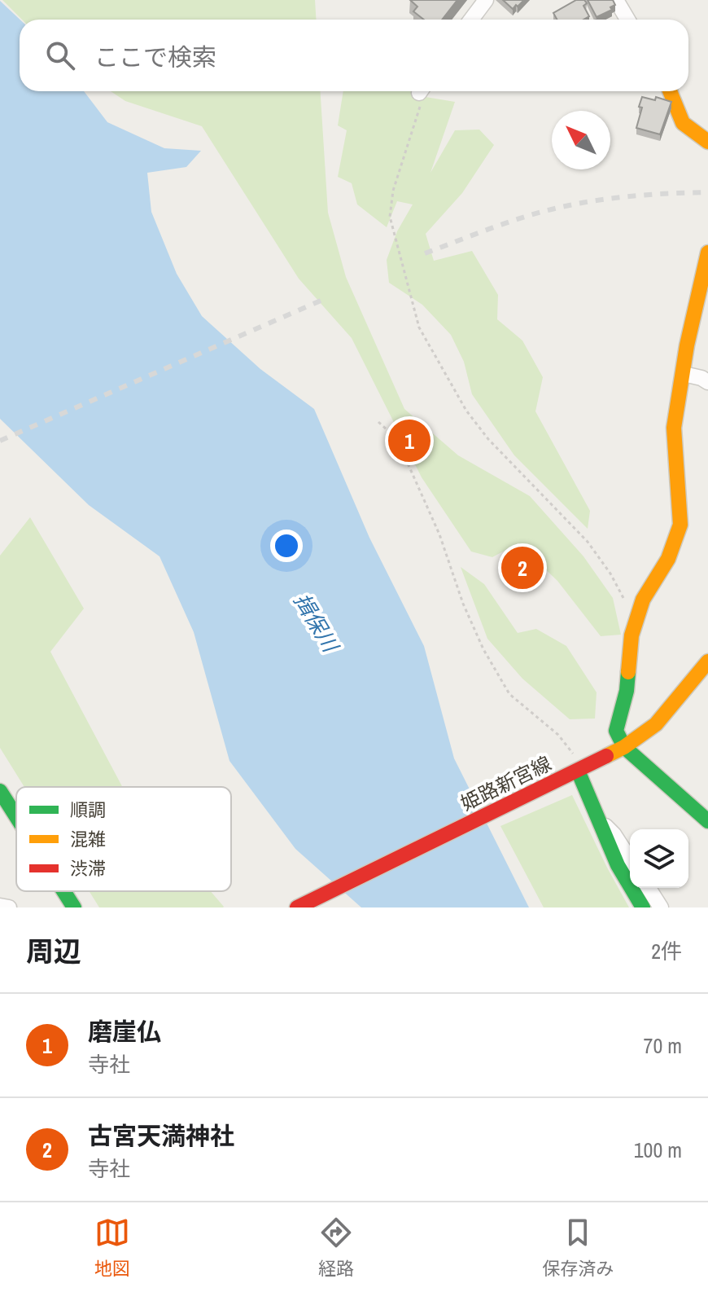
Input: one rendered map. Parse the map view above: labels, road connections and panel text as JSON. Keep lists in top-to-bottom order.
{
  "streets": {
    "street": ["姫路新宮線"]
  },
  "water": ["揖保川"],
  "legend": ["順調", "混雑", "渋滞"],
  "north": "top left",
  "page": {
    "search": "ここで検索",
    "pins": ["1", "2"],
    "heading": ["周辺", "2件"],
    "list": [
      {
        "mark": "1",
        "name": "磨崖仏",
        "note": "寺社",
        "value": "70 m"
      },
      {
        "mark": "2",
        "name": "古宮天満神社",
        "note": "寺社",
        "value": "100 m"
      }
    ],
    "nav": ["地図", "経路", "保存済み"]
  }
}
